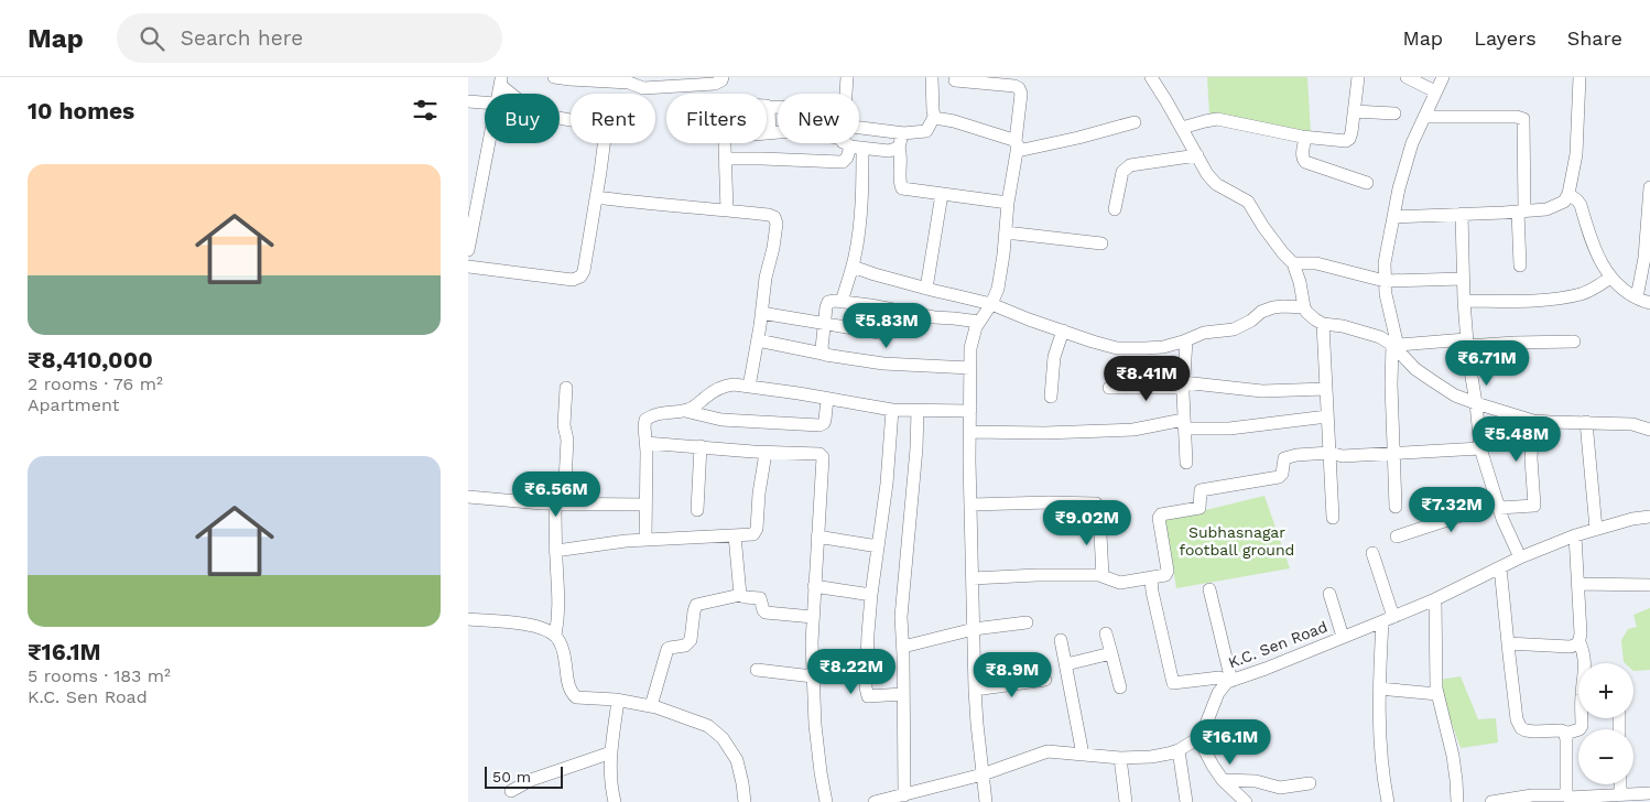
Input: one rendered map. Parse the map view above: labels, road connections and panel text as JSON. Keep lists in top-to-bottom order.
{
  "streets": {
    "street": ["K.C. Sen Road"]
  },
  "parks": ["Subhasnagar football ground"],
  "scale_bar": "50 m",
  "page": {
    "header": "Map",
    "search": "Search here",
    "nav": ["Map", "Layers", "Share"],
    "heading": "10 homes",
    "chip": [
      "Buy",
      "Rent",
      "Filters",
      "New"
    ],
    "list": [
      {
        "name": "₹8,410,000",
        "note": "2 rooms · 76 m² · Apartment"
      },
      {
        "name": "₹16.1M",
        "note": "5 rooms · 183 m² · K.C. Sen Road"
      }
    ],
    "price": [
      "₹5.83M",
      "₹6.71M",
      "₹8.41M",
      "₹5.48M",
      "₹6.56M",
      "₹7.32M",
      "₹9.02M",
      "₹8.22M",
      "₹8.9M",
      "₹16.1M"
    ],
    "map_buttons": ["+", "−"],
    "scale": "50 m"
  }
}
